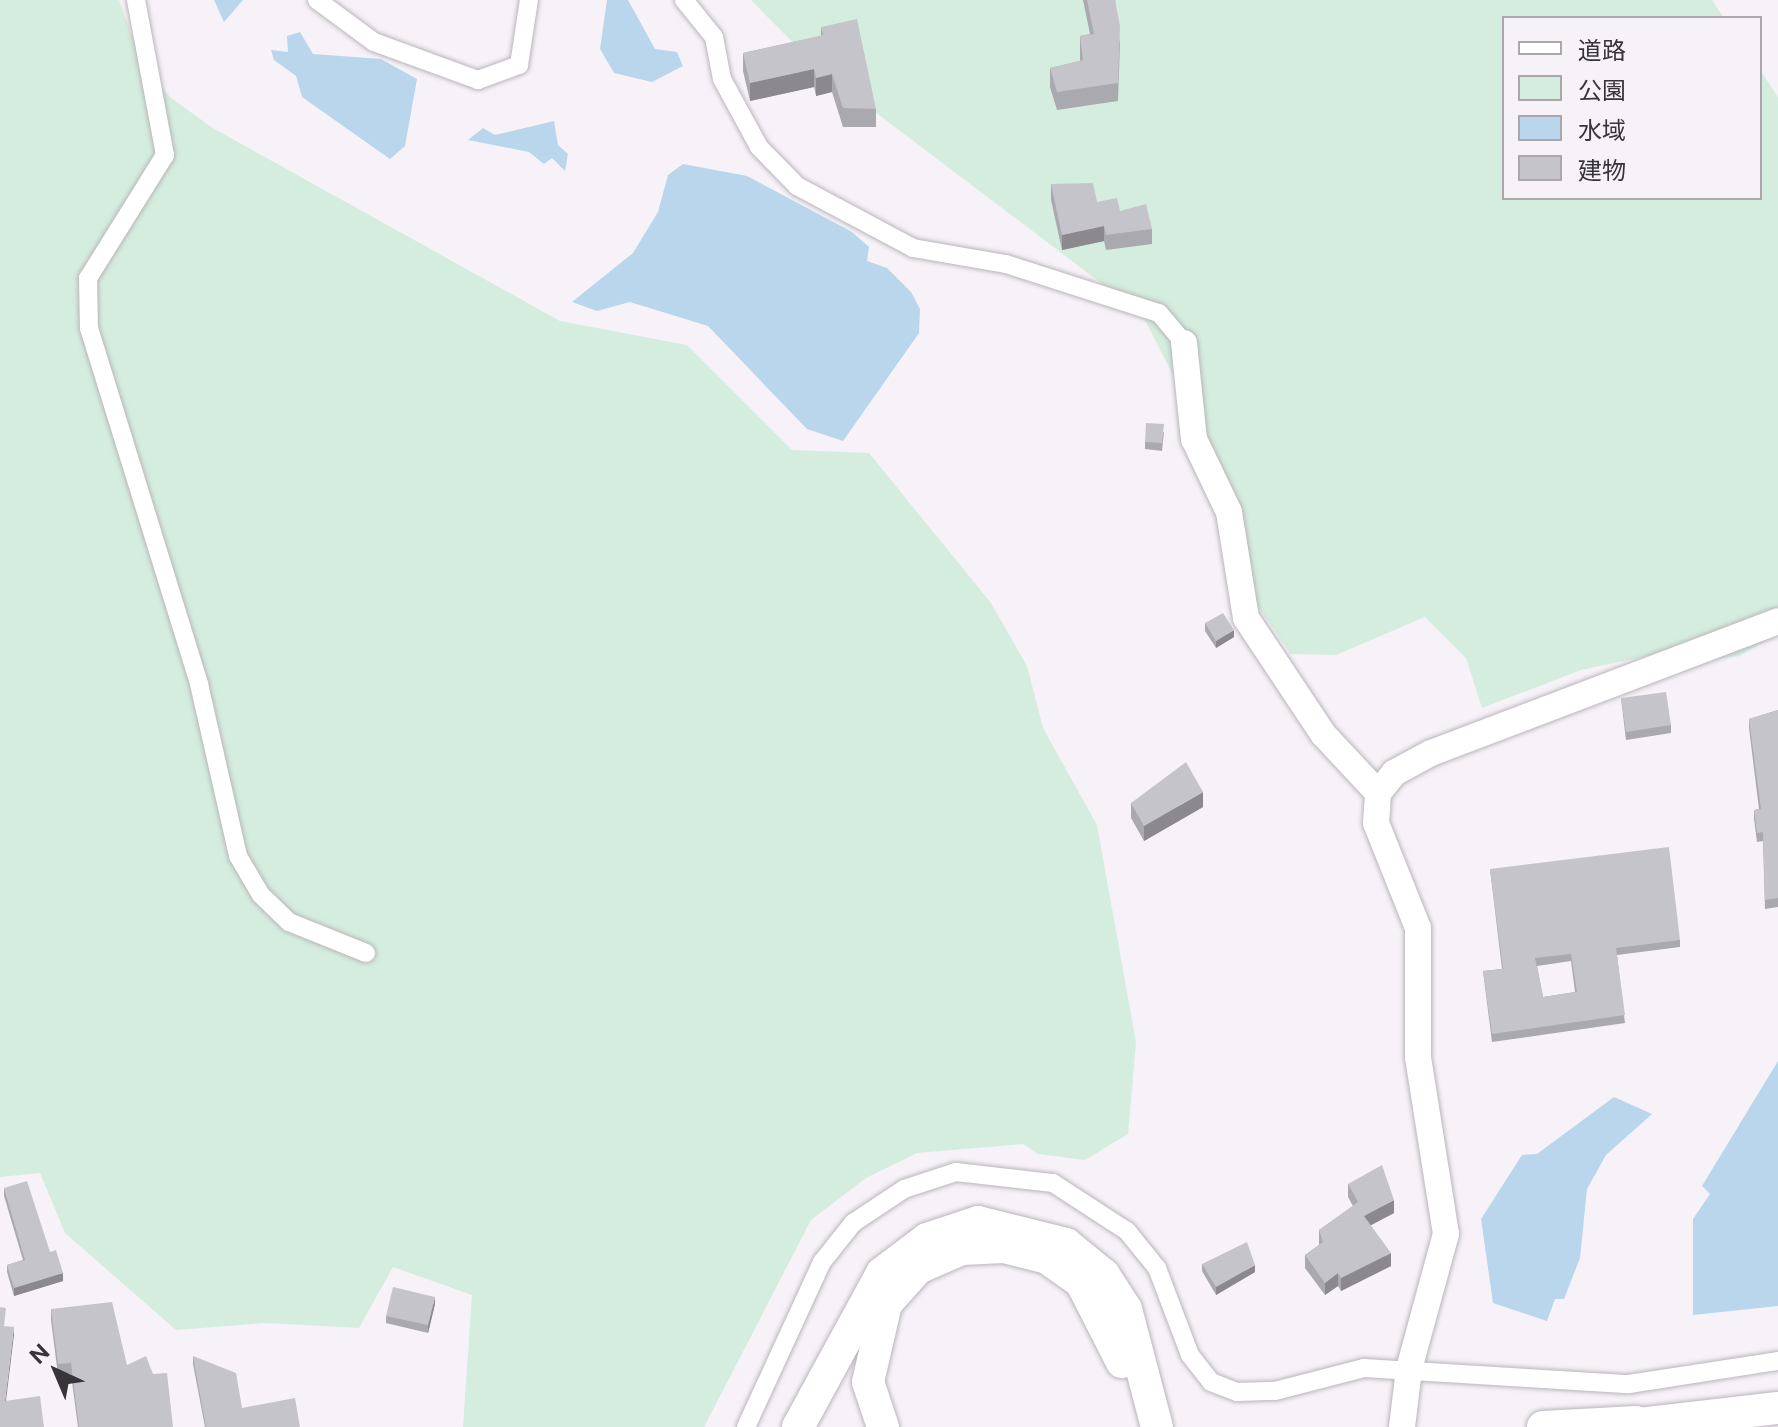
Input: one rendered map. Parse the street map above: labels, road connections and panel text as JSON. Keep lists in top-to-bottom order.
{
  "legend": [
    "道路",
    "公園",
    "水域",
    "建物"
  ],
  "north": "top left"
}
